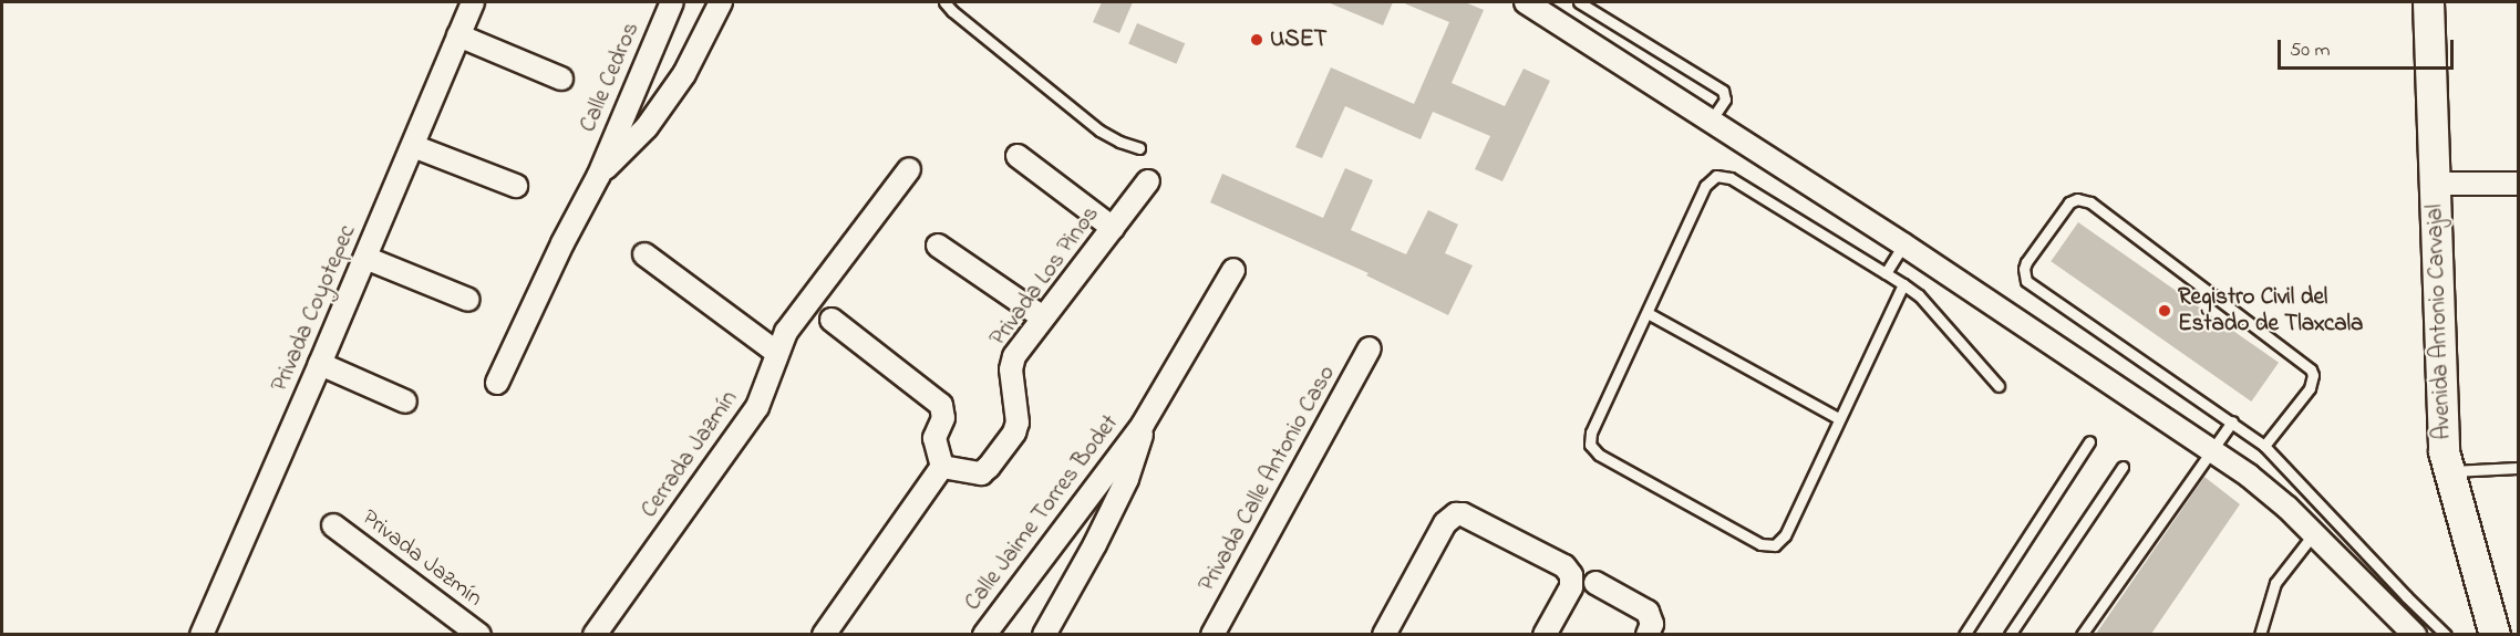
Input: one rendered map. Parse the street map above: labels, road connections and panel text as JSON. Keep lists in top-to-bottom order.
{
  "streets": {
    "street": [
      "Calle Cedros",
      "Privada Los Pinos",
      "Privada Coyotepec",
      "Avenida Antonio Carvajal",
      "Cerrada Jazmín",
      "Privada Calle Antonio Caso",
      "Calle Jaime Torres Bodet",
      "Privada Jazmín"
    ]
  },
  "places": ["USET", "Registro Civil del Estado de Tlaxcala"],
  "scale_bar": "50 m"
}
